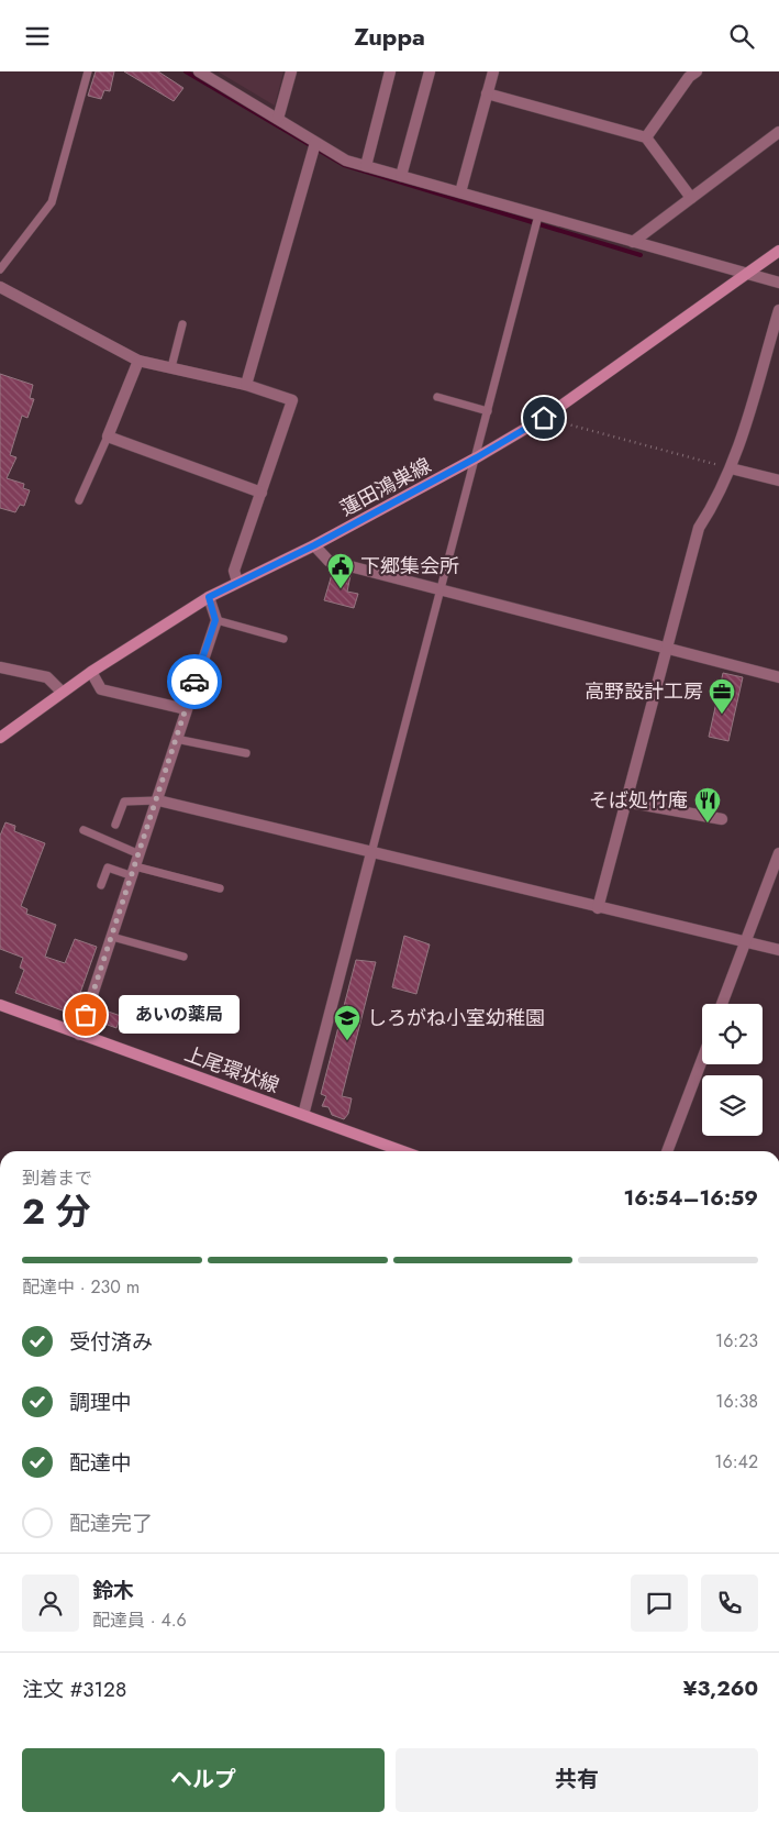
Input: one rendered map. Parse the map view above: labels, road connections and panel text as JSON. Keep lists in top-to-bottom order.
{
  "streets": {
    "main road": ["蓮田鴻巣線", "上尾環状線"]
  },
  "places": {
    "public building": ["下郷集会所"],
    "office": ["高野設計工房"],
    "restaurant": ["そば処竹庵"],
    "other": ["あいの薬局"],
    "school or university": ["しろがね小室幼稚園"]
  },
  "page": {
    "header": "Zuppa",
    "bubble": "あいの薬局",
    "heading": ["2 分", "到着まで", "16:54–16:59"],
    "panel": [
      "鈴木",
      "配達員 · 4.6",
      "注文 #3128",
      "¥3,260"
    ],
    "bar": "配達中 · 230 m",
    "list": [
      ["受付済み", "16:23"],
      ["調理中", "16:38"],
      ["配達中", "16:42"],
      "配達完了"
    ],
    "buttons": ["ヘルプ", "共有"]
  }
}
